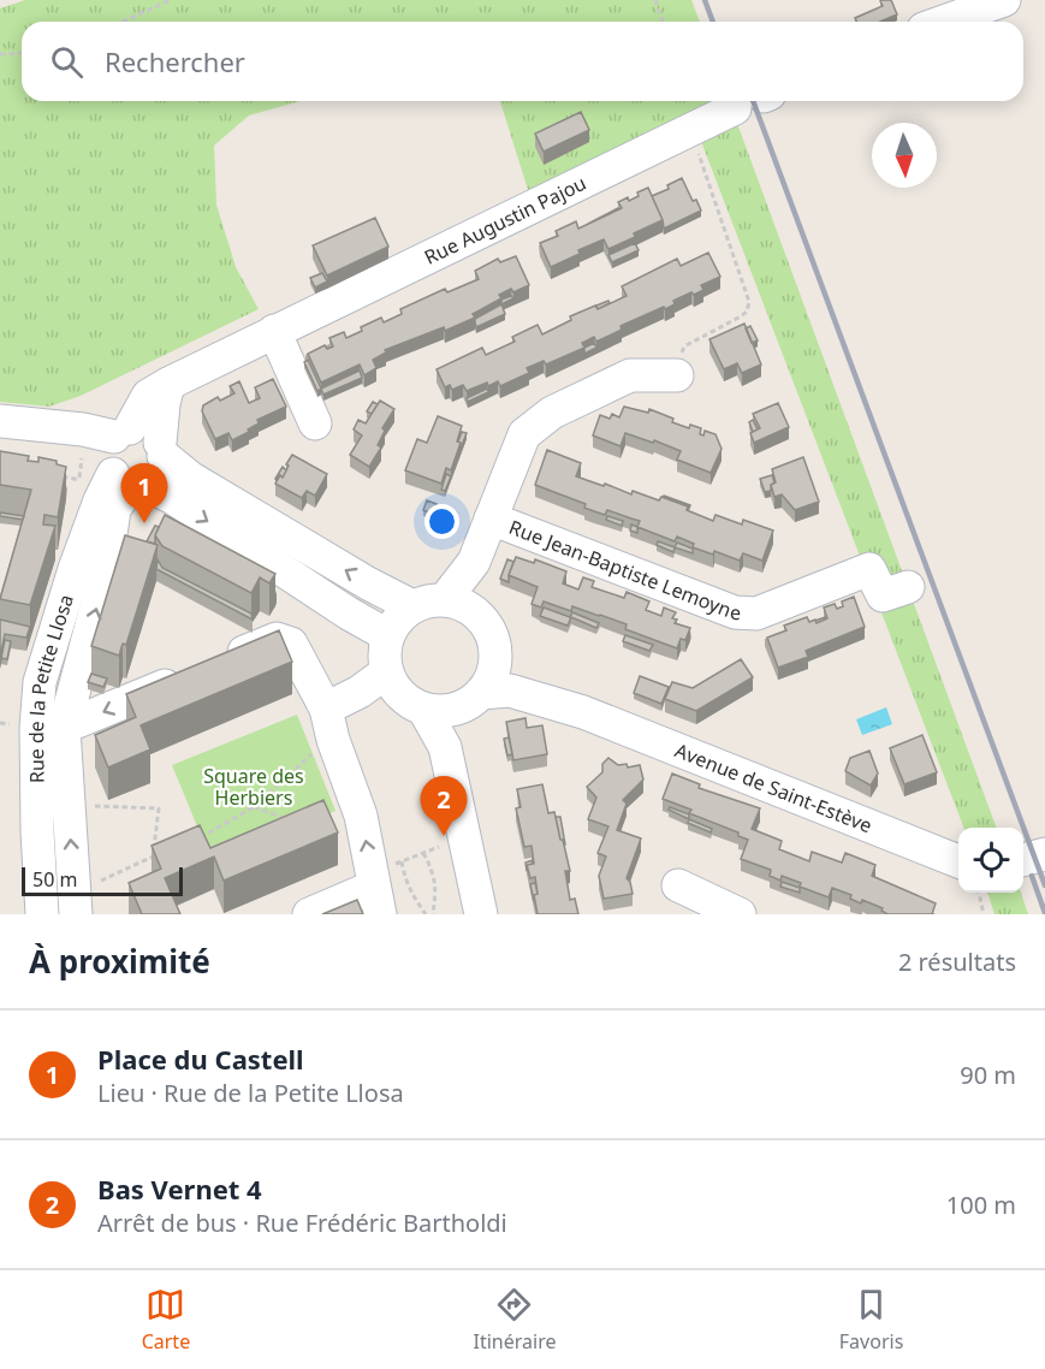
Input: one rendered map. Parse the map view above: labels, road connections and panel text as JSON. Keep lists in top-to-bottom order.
{
  "streets": {
    "street": [
      "Rue Augustin Pajou",
      "Rue Jean-Baptiste Lemoyne",
      "Rue de la Petite Llosa",
      "Avenue de Saint-Estève"
    ]
  },
  "crossings": [
    ["Rue Augustin Pajou", "Rue de la Petite Llosa"]
  ],
  "parks": ["Square des Herbiers"],
  "scale_bar": "50 m",
  "north": "bottom",
  "page": {
    "search": "Rechercher",
    "pins": ["1", "2"],
    "scale": "50 m",
    "heading": ["À proximité", "2 résultats"],
    "list": [
      {
        "mark": "1",
        "name": "Place du Castell",
        "note": "Lieu · Rue de la Petite Llosa",
        "value": "90 m"
      },
      {
        "mark": "2",
        "name": "Bas Vernet 4",
        "note": "Arrêt de bus · Rue Frédéric Bartholdi",
        "value": "100 m"
      }
    ],
    "nav": ["Carte", "Itinéraire", "Favoris"]
  }
}
